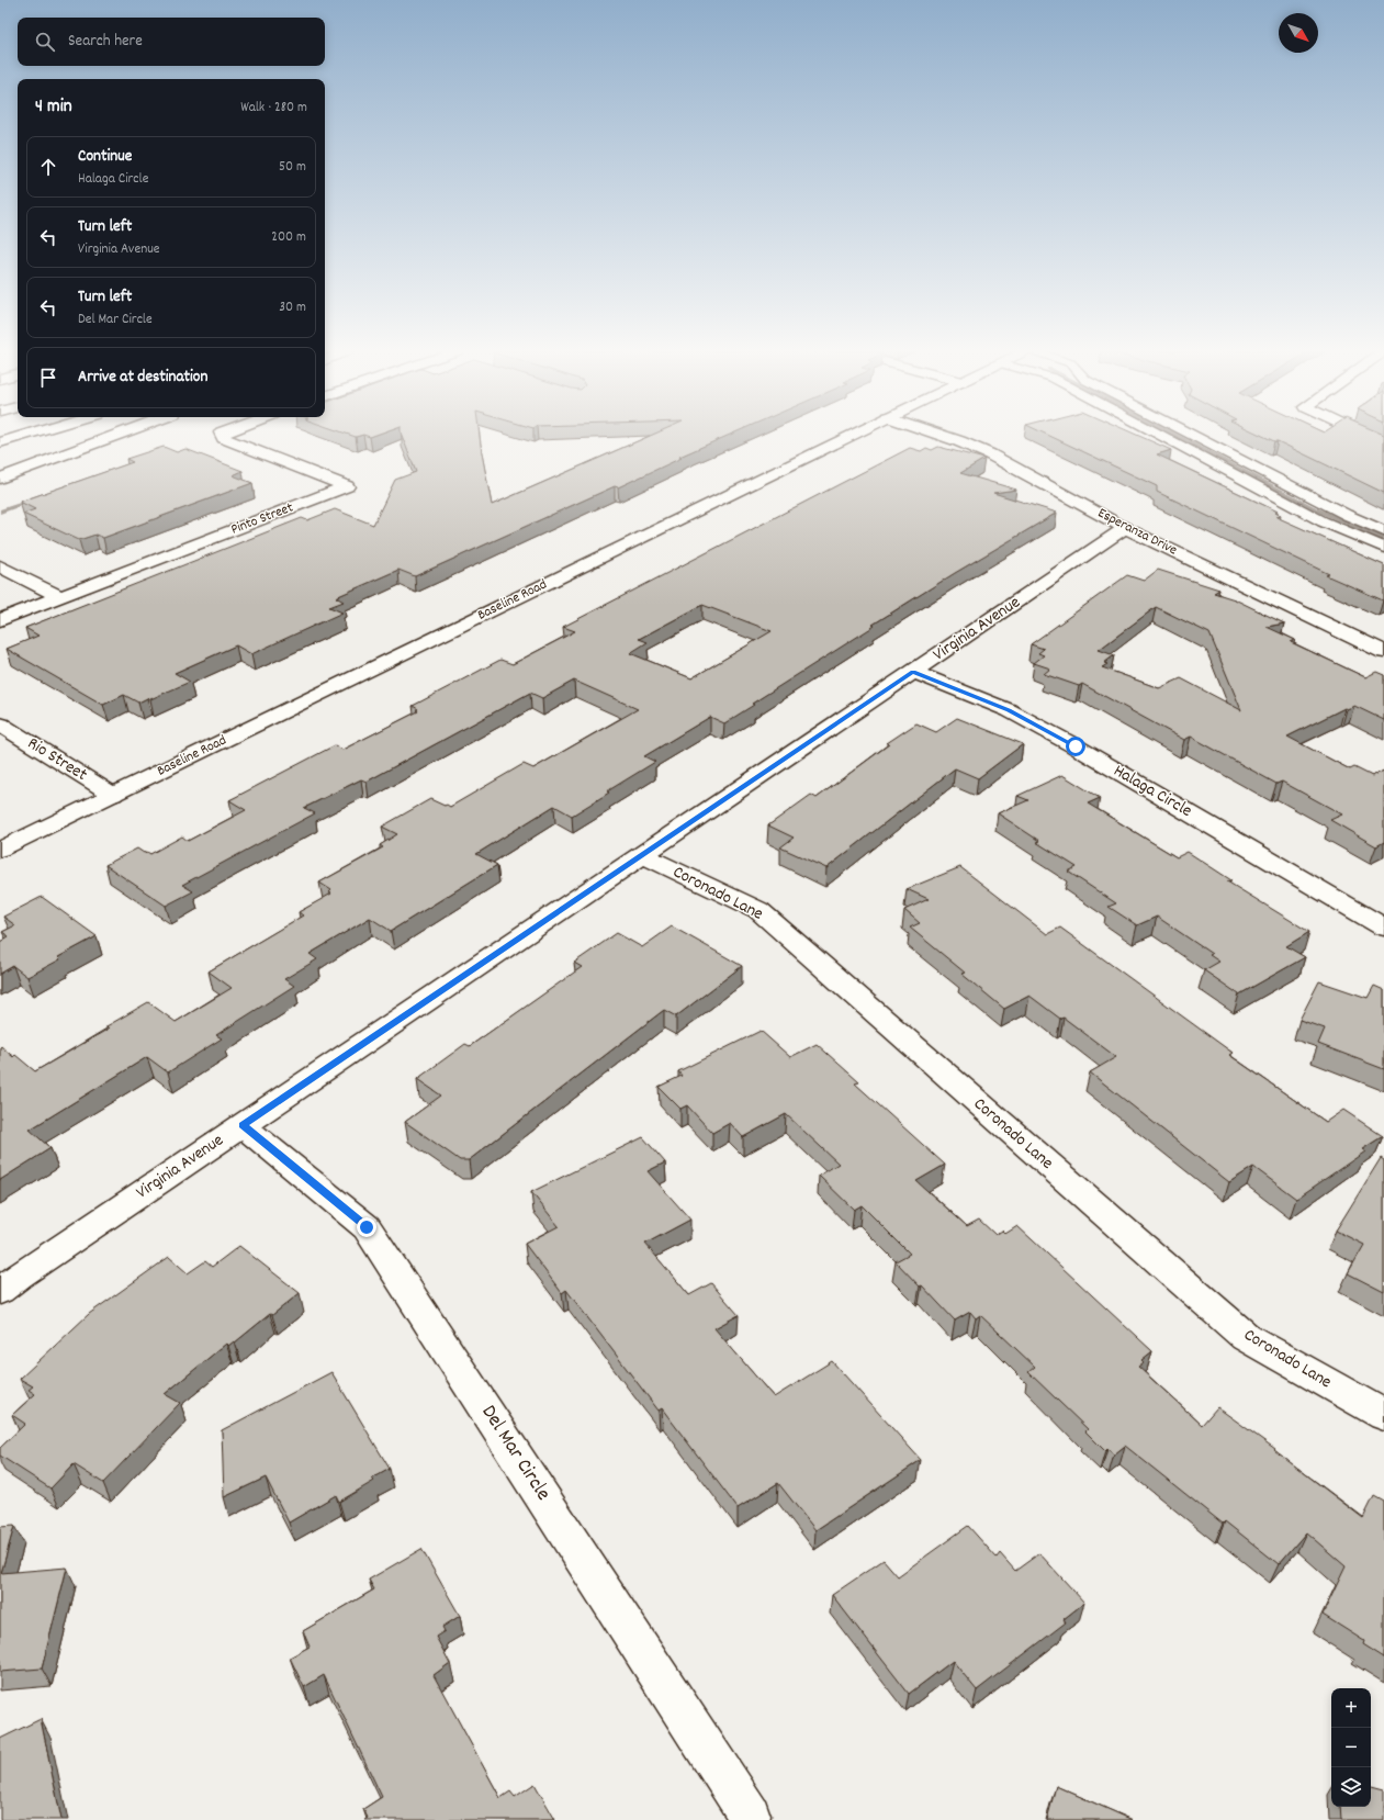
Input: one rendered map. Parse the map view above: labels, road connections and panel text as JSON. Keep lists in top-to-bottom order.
{
  "streets": {
    "main road": [
      "Pinto Street",
      "Esperanza Drive",
      "Baseline Road",
      "Virginia Avenue",
      "Rio Street",
      "Halaga Circle",
      "Coronado Lane",
      "Del Mar Circle"
    ]
  },
  "crossings": [
    ["Esperanza Drive", "Virginia Avenue"],
    ["Baseline Road", "Rio Street"],
    ["Virginia Avenue", "Halaga Circle"],
    ["Virginia Avenue", "Coronado Lane"],
    ["Virginia Avenue", "Del Mar Circle"]
  ],
  "north": "bottom right",
  "page": {
    "search": "Search here",
    "heading": ["4 min", "Walk · 280 m"],
    "list": [
      ["Continue", "Halaga Circle", "50 m"],
      ["Turn left", "Virginia Avenue", "200 m"],
      ["Turn left", "Del Mar Circle", "30 m"],
      "Arrive at destination"
    ],
    "map_buttons": ["+", "−"]
  }
}
